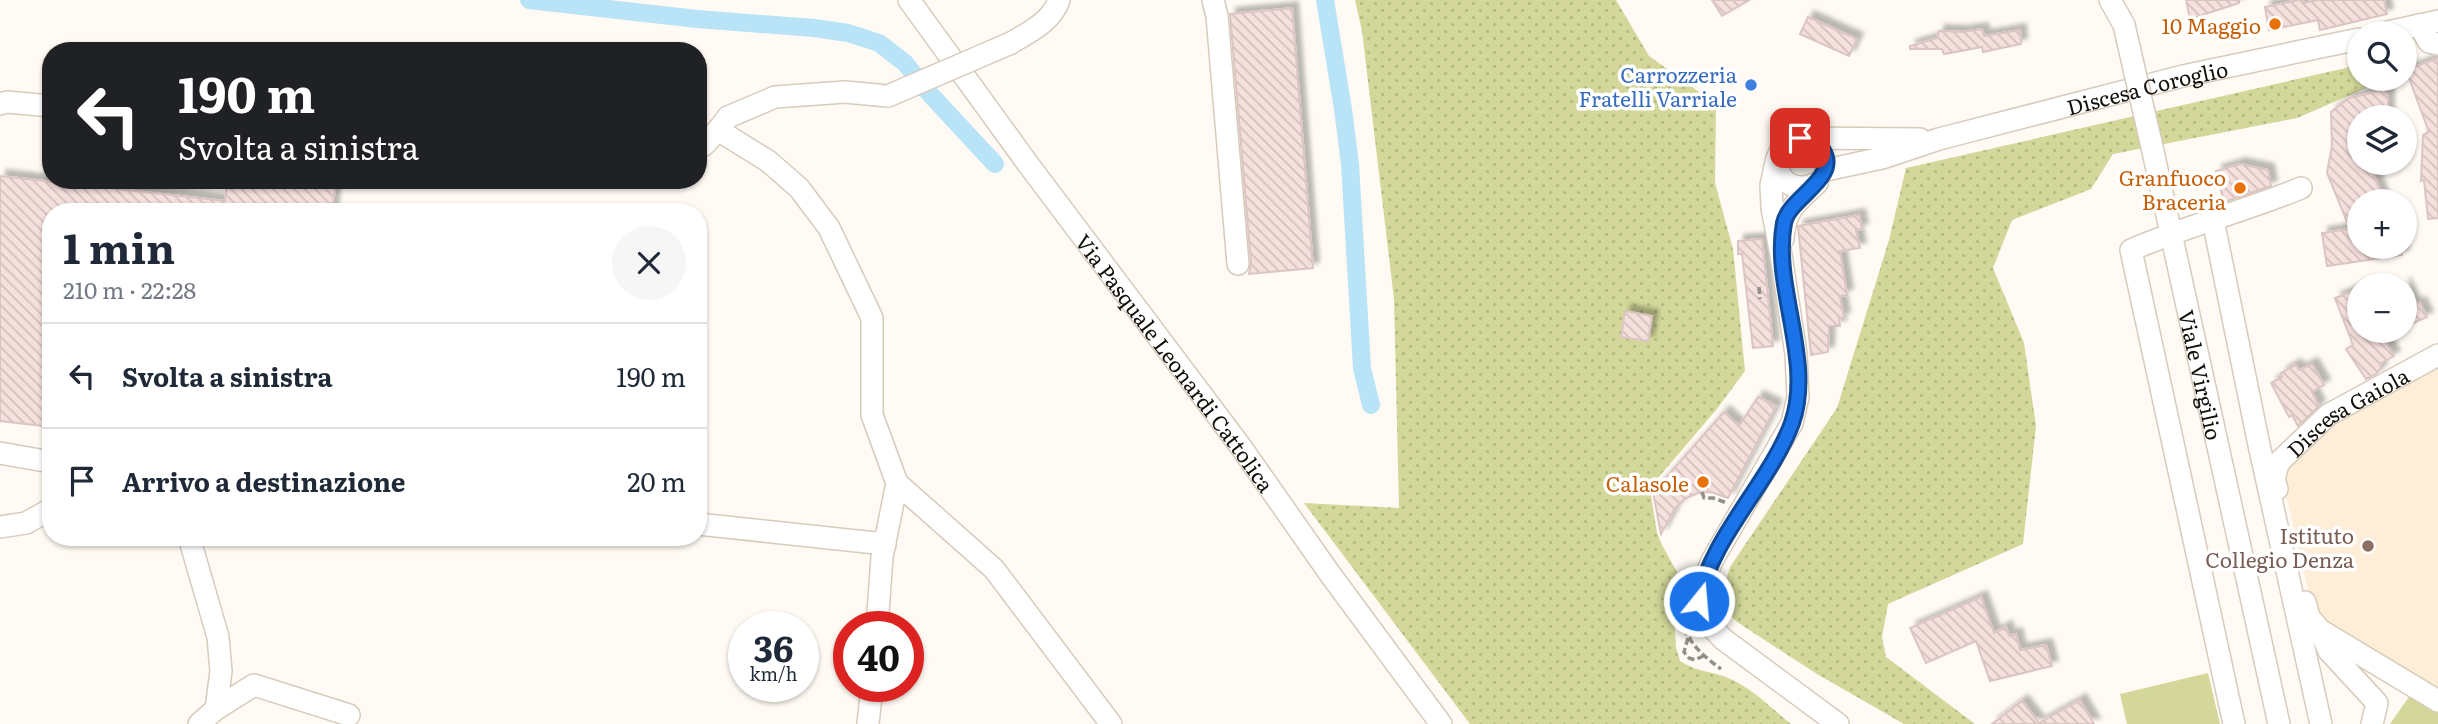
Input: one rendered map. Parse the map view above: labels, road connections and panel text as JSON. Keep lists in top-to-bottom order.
{
  "streets": {
    "street": [
      "Discesa Coroglio",
      "Via Pasquale Leonardi Cattolica",
      "Viale Virgilio",
      "Discesa Gaiola"
    ]
  },
  "places": [
    "10 Maggio",
    "Carrozzeria Fratelli Varriale",
    "Granfuoco Braceria",
    "Calasole",
    "Istituto Collegio Denza"
  ],
  "page": {
    "map_buttons": ["+", "−"],
    "turn": ["190 m", "Svolta a sinistra"],
    "heading": ["1 min", "210 m · 22:28"],
    "list": [
      {
        "name": "Svolta a sinistra",
        "value": "190 m"
      },
      {
        "name": "Arrivo a destinazione",
        "value": "20 m"
      }
    ],
    "speed": "36 km/h",
    "limit": "40"
  }
}
